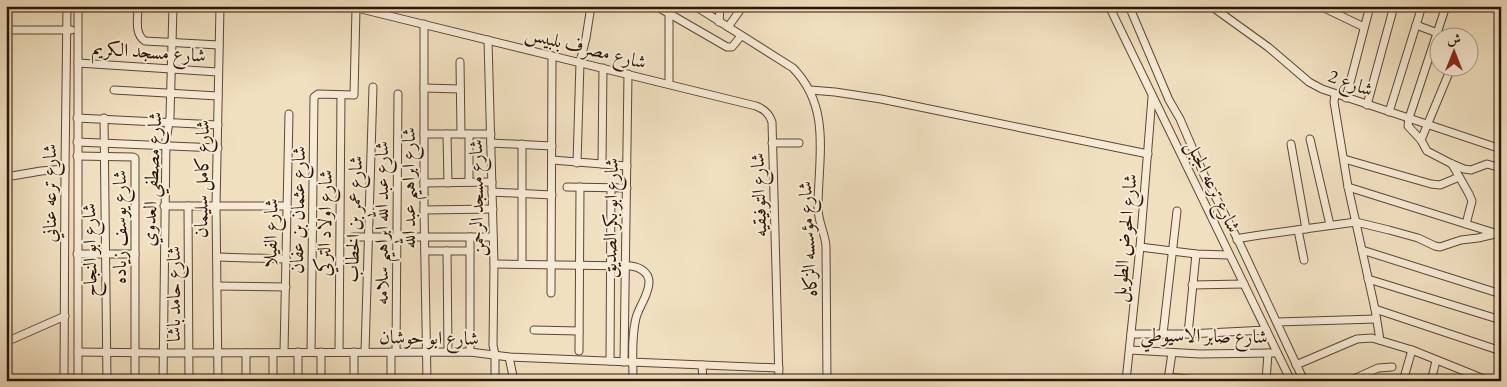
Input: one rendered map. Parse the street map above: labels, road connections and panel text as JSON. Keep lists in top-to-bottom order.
{
  "streets": {
    "street": [
      "شارع مصرف بلبيس",
      "شارع مسجد الكريم",
      "شارع 2",
      "شارع مصطفي العدوي",
      "شارع كامل سليمان",
      "شارع ترعه الجبل",
      "شارع ابراهيم عبد الله",
      "شارع ترعه عناني",
      "شارع التوفيقيه",
      "شارع مسجد الرحمن",
      "شارع عثمان بن عفان",
      "شارع ابو بكر الصديق",
      "شارع عمر بن الخطاب",
      "شارع اولاد التركي",
      "شارع عبد الله ابراهيم سلامه",
      "شارع يوسف زياده",
      "شارع الفيلا",
      "شارع الحوض الطويل",
      "شارع مؤسسه الزكاه",
      "شارع ابو النجاح",
      "شارع حامد باشا",
      "شارع صابر الاسيوطي",
      "شارع ابو حوشان"
    ]
  },
  "crossings": [
    ["شارع مصرف بلبيس", "شارع ابراهيم عبد الله"],
    ["شارع مصرف بلبيس", "شارع التوفيقيه"],
    ["شارع مصرف بلبيس", "شارع مسجد الرحمن"],
    ["شارع مصرف بلبيس", "شارع ابو بكر الصديق"],
    ["شارع مسجد الكريم", "شارع مصطفي العدوي"],
    ["شارع مسجد الكريم", "شارع كامل سليمان"],
    ["شارع مسجد الكريم", "شارع ترعه عناني"],
    ["شارع مصطفي العدوي", "شارع ابو حوشان"],
    ["شارع كامل سليمان", "شارع ابو حوشان"],
    ["شارع ترعه الجبل", "شارع الحوض الطويل"],
    ["شارع ترعه الجبل", "شارع صابر الاسيوطي"],
    ["شارع ابراهيم عبد الله", "شارع ابو حوشان"],
    ["شارع ترعه عناني", "شارع يوسف زياده"],
    ["شارع ترعه عناني", "شارع ابو حوشان"],
    ["شارع التوفيقيه", "شارع ابو حوشان"],
    ["شارع مسجد الرحمن", "شارع ابو حوشان"],
    ["شارع عثمان بن عفان", "شارع اولاد التركي"],
    ["شارع عثمان بن عفان", "شارع ابو حوشان"],
    ["شارع ابو بكر الصديق", "شارع ابو حوشان"],
    ["شارع عمر بن الخطاب", "شارع ابو حوشان"],
    ["شارع اولاد التركي", "شارع ابو حوشان"],
    ["شارع عبد الله ابراهيم سلامه", "شارع ابو حوشان"],
    ["شارع يوسف زياده", "شارع ابو النجاح"],
    ["شارع يوسف زياده", "شارع ابو حوشان"],
    ["شارع الفيلا", "شارع ابو حوشان"],
    ["شارع الحوض الطويل", "شارع صابر الاسيوطي"],
    ["شارع ابو النجاح", "شارع ابو حوشان"],
    ["شارع حامد باشا", "شارع ابو حوشان"]
  ],
  "north": "top"
}
